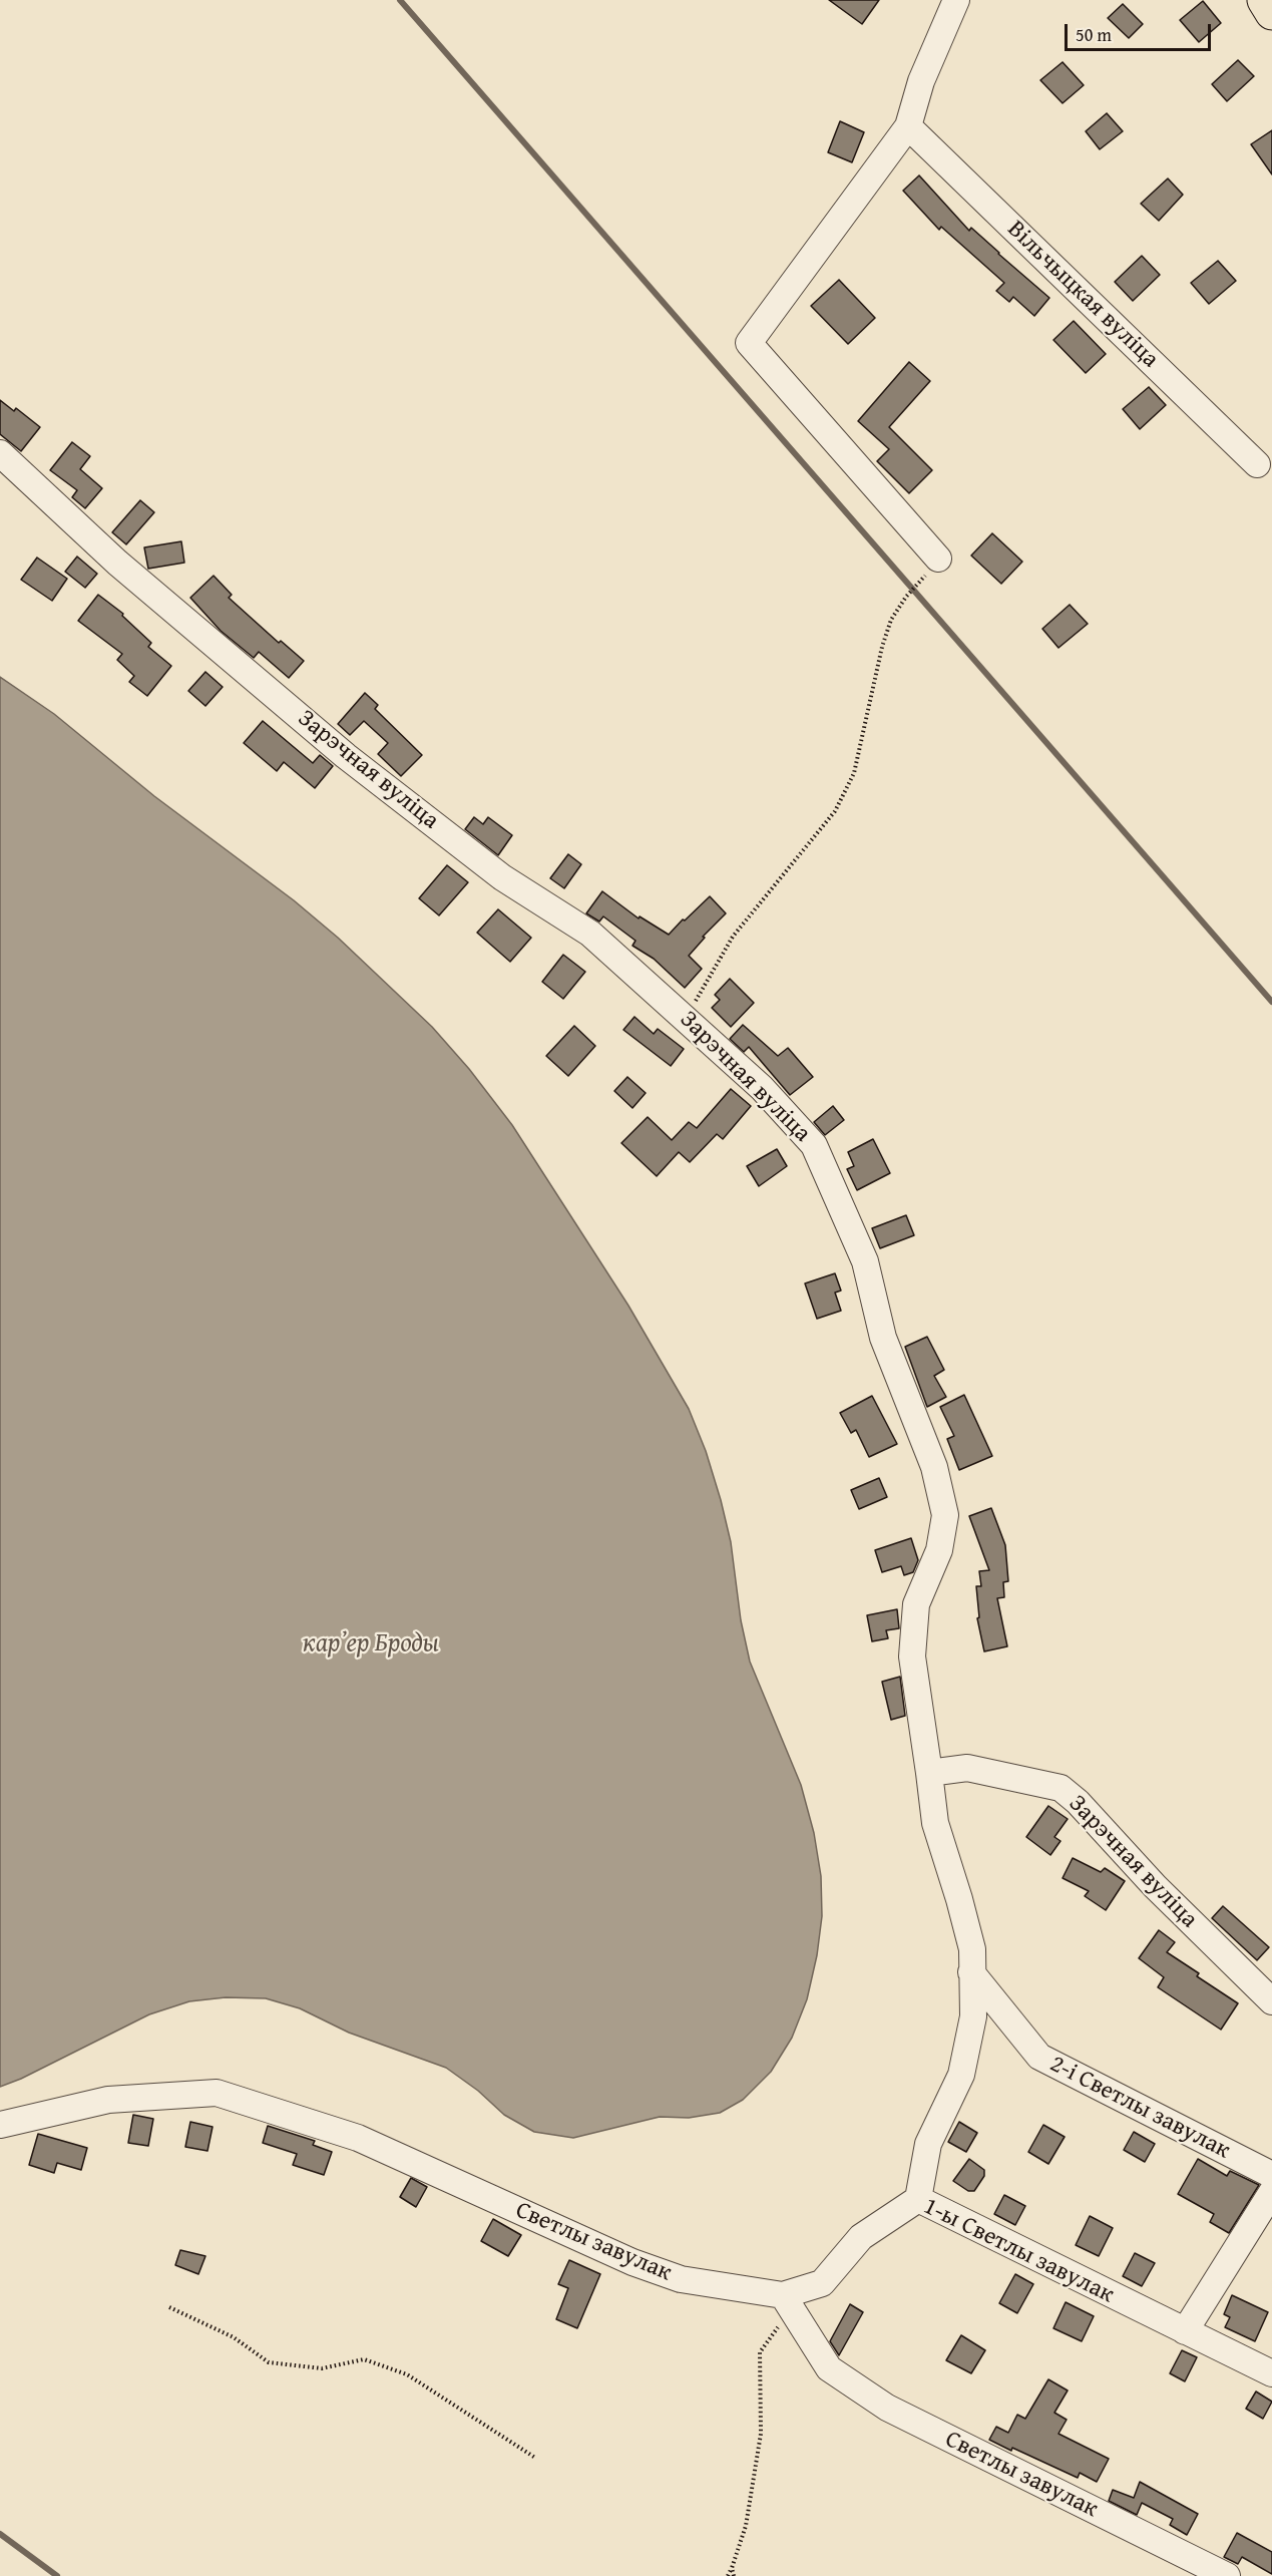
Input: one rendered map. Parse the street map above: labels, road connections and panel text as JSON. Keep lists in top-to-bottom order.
{
  "streets": {
    "street": [
      "Вільчыцкая вуліца",
      "Зарэчная вуліца",
      "2-і Светлы завулак",
      "Светлы завулак",
      "1-ы Светлы завулак"
    ]
  },
  "crossings": [
    ["Светлы завулак", "1-ы Светлы завулак"]
  ],
  "water": ["карʼер Броды"],
  "scale_bar": "50 m"
}
